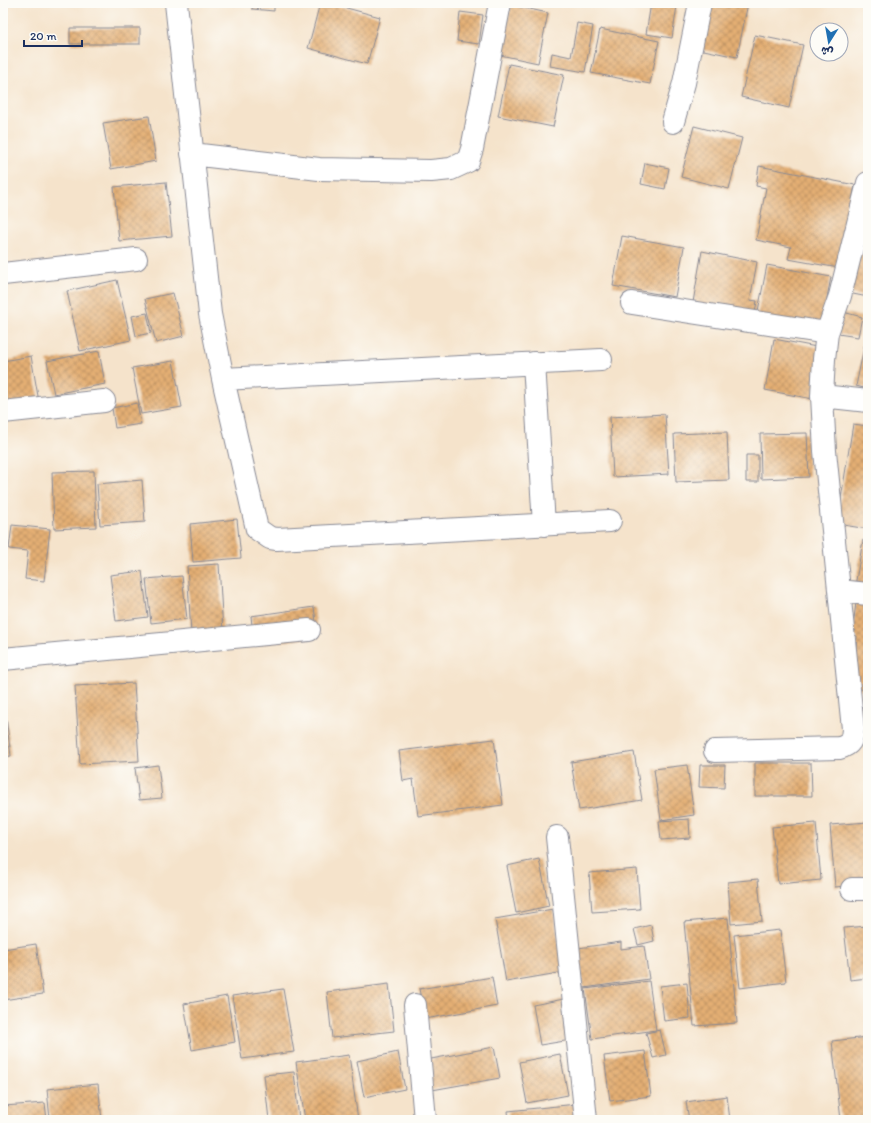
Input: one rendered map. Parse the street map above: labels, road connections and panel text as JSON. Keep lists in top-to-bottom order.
{
  "scale_bar": "20 m",
  "north": "bottom"
}
